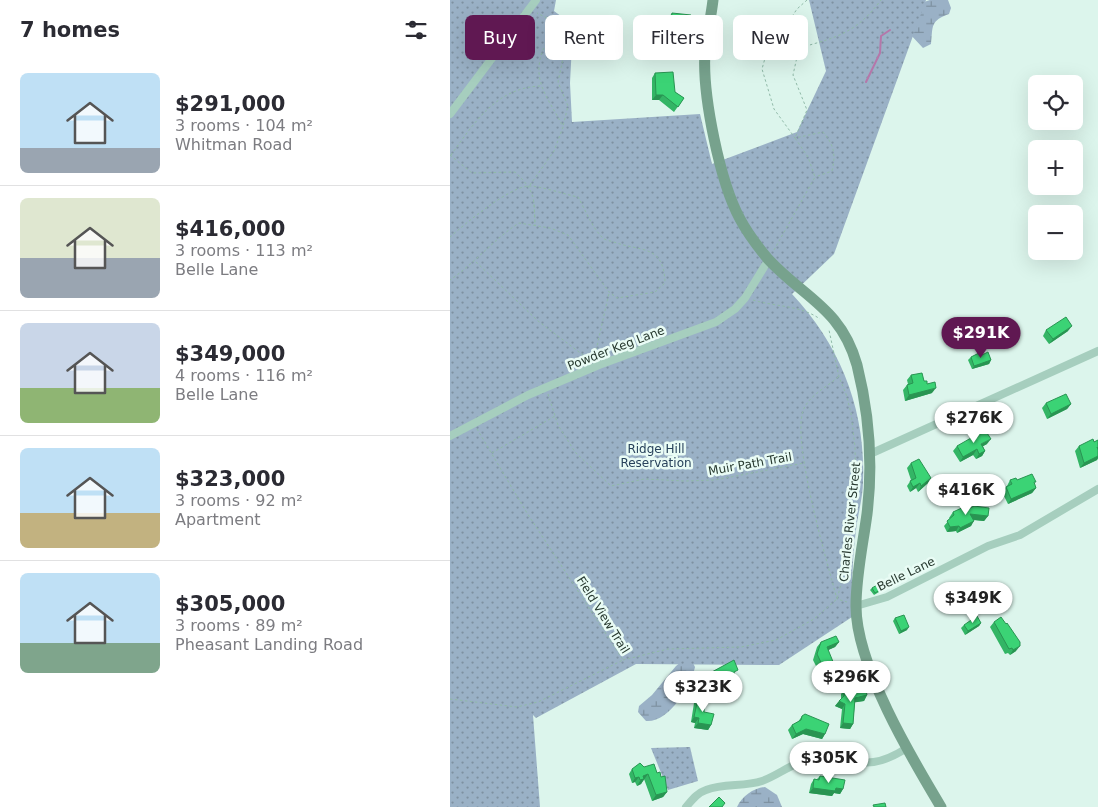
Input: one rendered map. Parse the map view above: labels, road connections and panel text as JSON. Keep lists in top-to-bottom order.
{
  "streets": {
    "street": ["Powder Keg Lane", "Charles River Street", "Belle Lane"],
    "path": ["Muir Path Trail", "Field View Trail"]
  },
  "crossings": [
    ["Powder Keg Lane", "Muir Path Trail"],
    ["Powder Keg Lane", "Charles River Street"],
    ["Powder Keg Lane", "Field View Trail"],
    ["Charles River Street", "Belle Lane"]
  ],
  "parks": ["Ridge Hill Reservation"],
  "page": {
    "heading": "7 homes",
    "chip": [
      "Buy",
      "Rent",
      "Filters",
      "New"
    ],
    "list": [
      {
        "name": "$291,000",
        "note": "3 rooms · 104 m² · Whitman Road"
      },
      {
        "name": "$416,000",
        "note": "3 rooms · 113 m² · Belle Lane"
      },
      {
        "name": "$349,000",
        "note": "4 rooms · 116 m² · Belle Lane"
      },
      {
        "name": "$323,000",
        "note": "3 rooms · 92 m² · Apartment"
      },
      {
        "name": "$305,000",
        "note": "3 rooms · 89 m² · Pheasant Landing Road"
      }
    ],
    "map_buttons": ["+", "−"],
    "price": [
      "$291K",
      "$276K",
      "$416K",
      "$349K",
      "$296K",
      "$323K",
      "$305K"
    ]
  }
}
